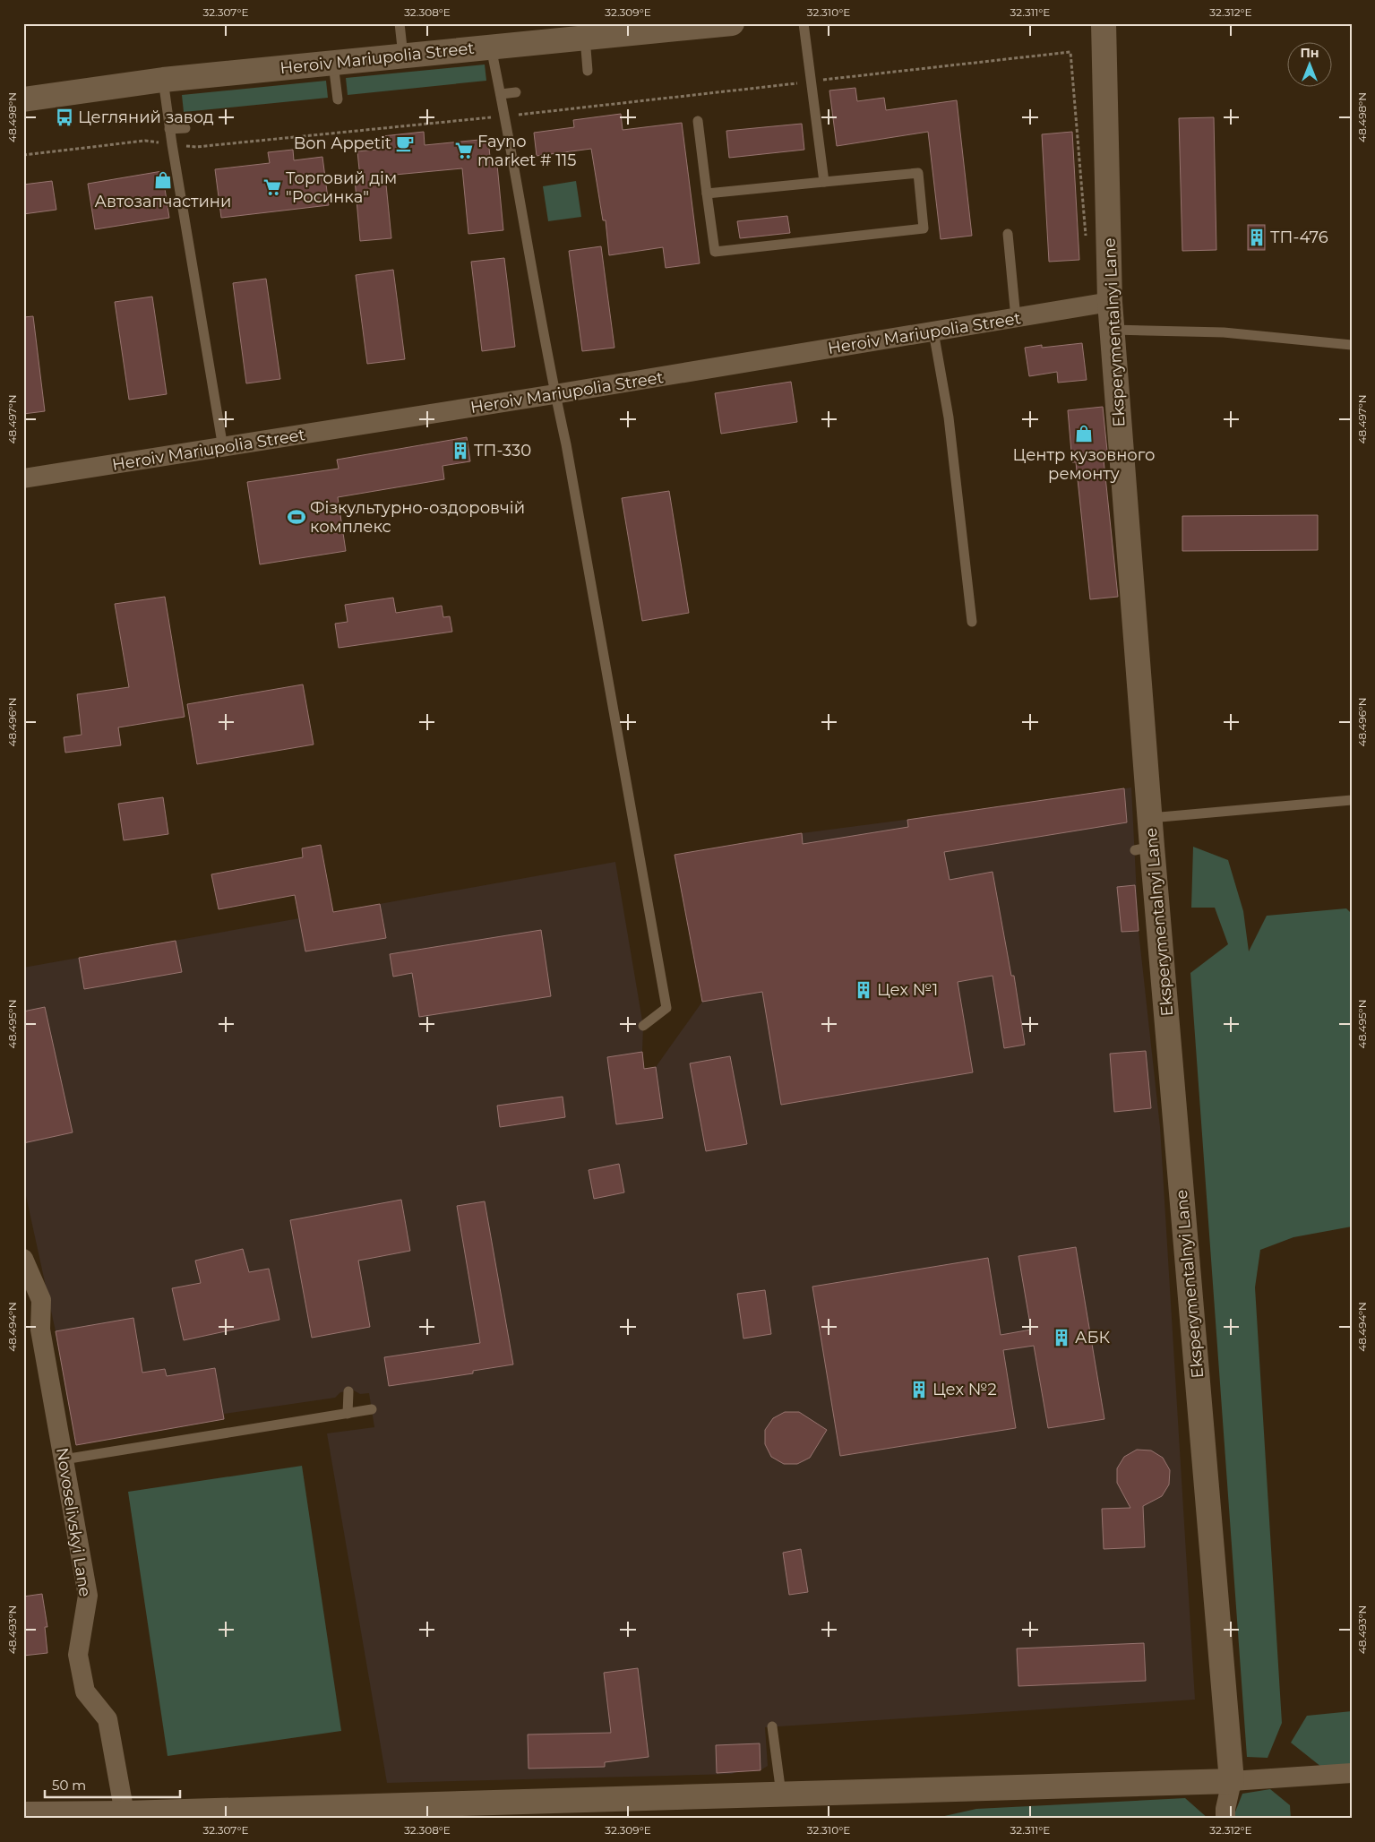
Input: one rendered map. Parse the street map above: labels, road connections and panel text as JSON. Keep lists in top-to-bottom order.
{
  "streets": {
    "street": ["Heroiv Mariupolia Street", "Eksperymentalnyi Lane", "Novoselivskyi Lane"]
  },
  "crossings": [
    ["Heroiv Mariupolia Street", "Eksperymentalnyi Lane"]
  ],
  "places": {
    "bus stop": ["Цегляний завод"],
    "cafe": ["Bon Appetit"],
    "supermarket": ["Fayno market # 115", "Торговий дім \"Росинка\""],
    "shop": ["Автозапчастини", "Центр кузовного ремонту"],
    "building": [
      "ТП-476",
      "ТП-330",
      "Цех №1",
      "АБК",
      "Цех №2"
    ],
    "sports": ["Фізкультурно-оздоровчій комплекс"]
  },
  "scale_bar": "50 m",
  "north": "top",
  "coordinates": [
    "32.307°E",
    "32.308°E",
    "32.309°E",
    "32.310°E",
    "32.311°E",
    "32.312°E",
    "48.498°N",
    "48.497°N",
    "48.496°N",
    "48.495°N",
    "48.494°N",
    "48.493°N"
  ]
}
